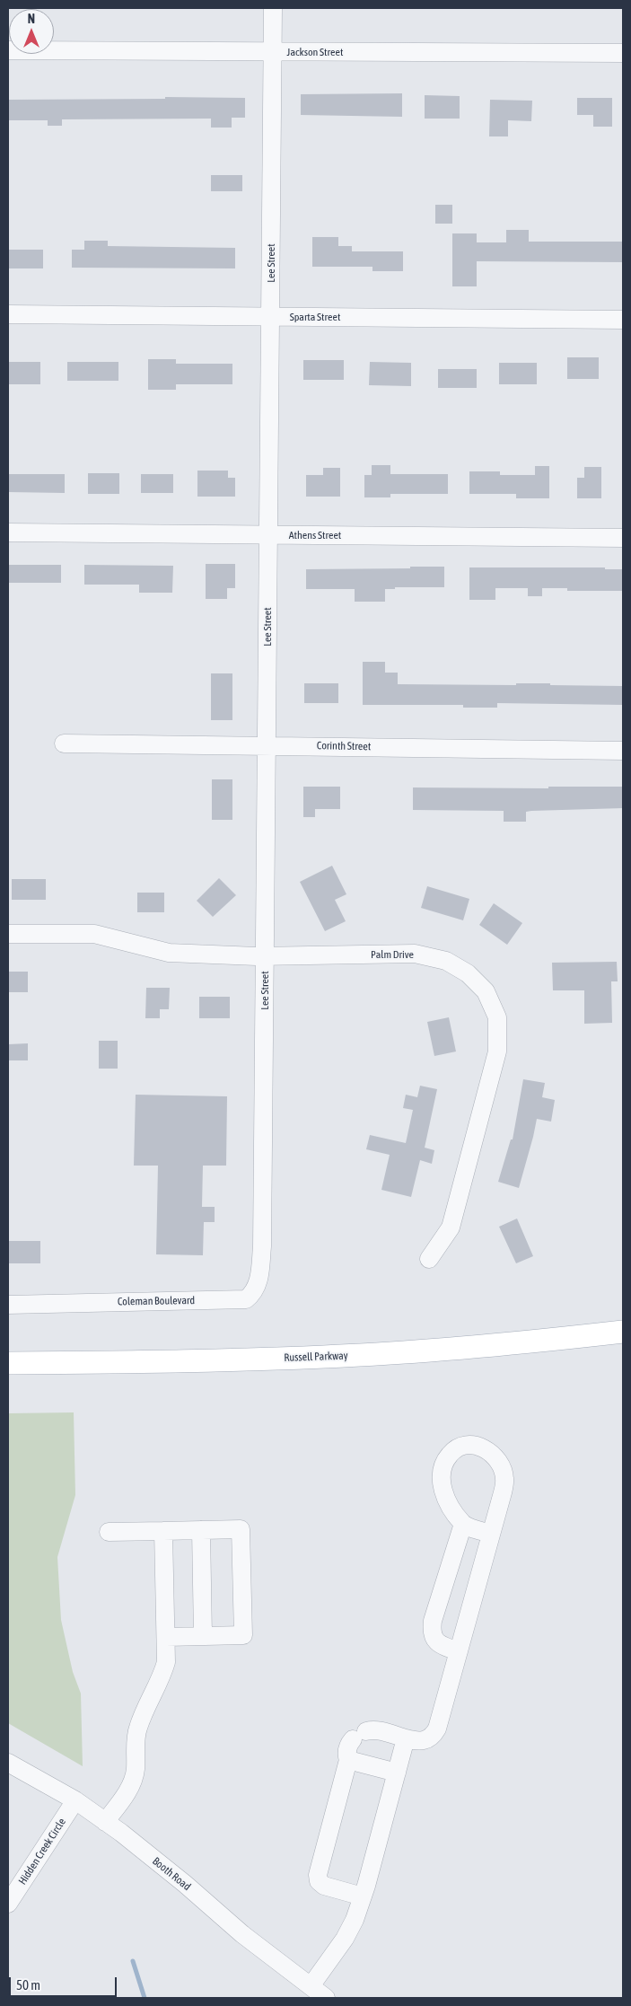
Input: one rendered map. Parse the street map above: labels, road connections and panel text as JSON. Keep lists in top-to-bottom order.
{
  "streets": {
    "main road": ["Russell Parkway"],
    "street": [
      "Jackson Street",
      "Lee Street",
      "Sparta Street",
      "Athens Street",
      "Corinth Street",
      "Palm Drive",
      "Coleman Boulevard",
      "Hidden Creek Circle",
      "Booth Road"
    ]
  },
  "crossings": [
    ["Jackson Street", "Lee Street"],
    ["Lee Street", "Sparta Street"],
    ["Lee Street", "Athens Street"],
    ["Lee Street", "Corinth Street"],
    ["Lee Street", "Palm Drive"],
    ["Lee Street", "Coleman Boulevard"],
    ["Hidden Creek Circle", "Booth Road"]
  ],
  "scale_bar": "50 m",
  "north": "top"
}
